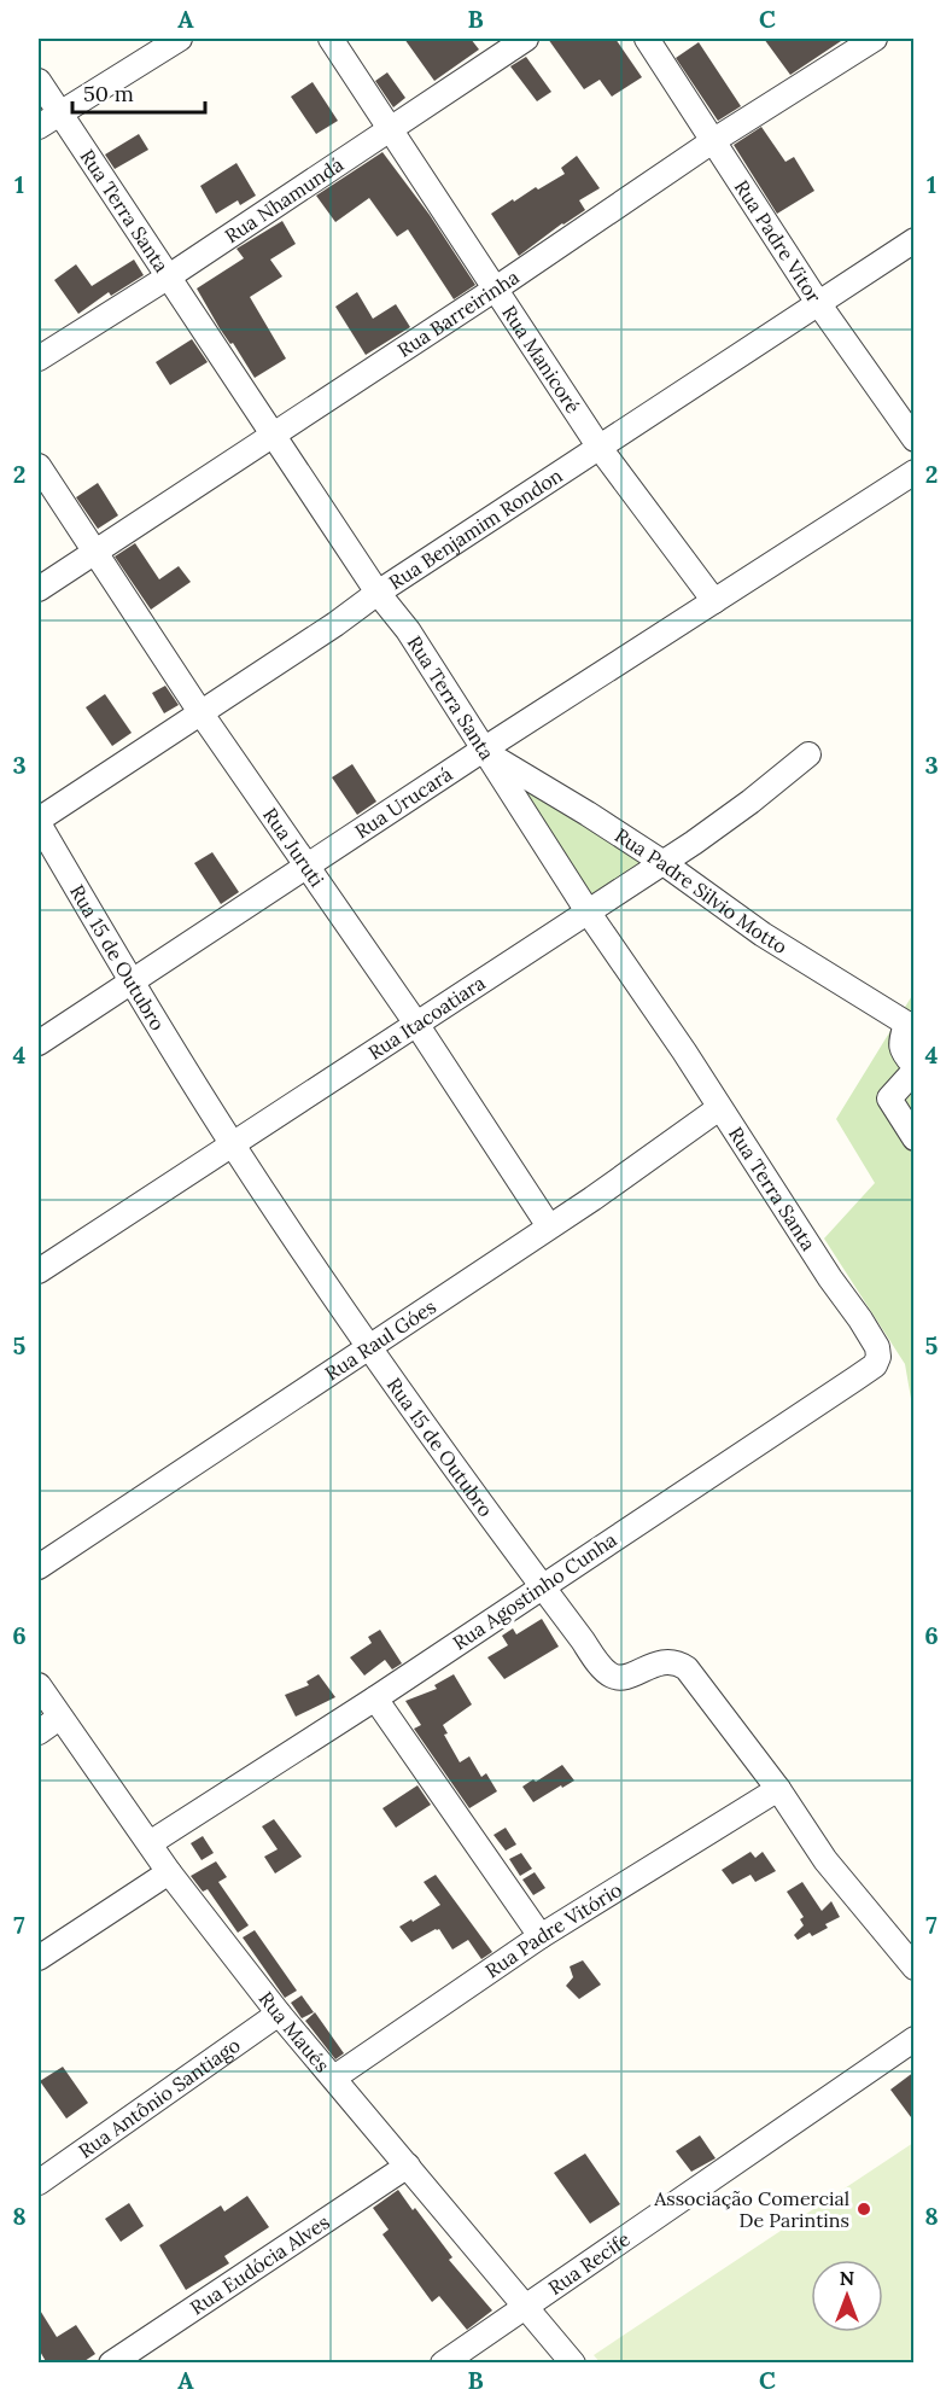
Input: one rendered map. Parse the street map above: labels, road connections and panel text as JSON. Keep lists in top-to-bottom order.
{
  "streets": {
    "street": [
      "Rua Nhamundá",
      "Rua Terra Santa",
      "Rua Padre Vitor",
      "Rua Barreirinha",
      "Rua Manicoré",
      "Rua Benjamim Rondon",
      "Rua Urucará",
      "Rua Juruti",
      "Rua Padre Silvio Motto",
      "Rua 15 de Outubro",
      "Rua Itacoatiara",
      "Rua Raul Góes",
      "Rua Agostinho Cunha",
      "Rua Padre Vitório",
      "Rua Maués",
      "Rua Antônio Santiago",
      "Rua Recife",
      "Rua Eudócia Alves"
    ]
  },
  "crossings": [
    ["Rua Nhamundá", "Rua Terra Santa"],
    ["Rua Nhamundá", "Rua Manicoré"],
    ["Rua Terra Santa", "Rua Barreirinha"],
    ["Rua Terra Santa", "Rua Benjamim Rondon"],
    ["Rua Terra Santa", "Rua Urucará"],
    ["Rua Terra Santa", "Rua Padre Silvio Motto"],
    ["Rua Terra Santa", "Rua Itacoatiara"],
    ["Rua Terra Santa", "Rua Raul Góes"],
    ["Rua Terra Santa", "Rua Agostinho Cunha"],
    ["Rua Padre Vitor", "Rua Barreirinha"],
    ["Rua Padre Vitor", "Rua Benjamim Rondon"],
    ["Rua Barreirinha", "Rua Manicoré"],
    ["Rua Barreirinha", "Rua Juruti"],
    ["Rua Manicoré", "Rua Benjamim Rondon"],
    ["Rua Manicoré", "Rua Urucará"],
    ["Rua Benjamim Rondon", "Rua Juruti"],
    ["Rua Benjamim Rondon", "Rua 15 de Outubro"],
    ["Rua Urucará", "Rua Juruti"],
    ["Rua Urucará", "Rua Padre Silvio Motto"],
    ["Rua Urucará", "Rua 15 de Outubro"],
    ["Rua Juruti", "Rua Itacoatiara"],
    ["Rua Juruti", "Rua Raul Góes"],
    ["Rua Padre Silvio Motto", "Rua Itacoatiara"],
    ["Rua 15 de Outubro", "Rua Itacoatiara"],
    ["Rua 15 de Outubro", "Rua Raul Góes"],
    ["Rua 15 de Outubro", "Rua Agostinho Cunha"],
    ["Rua 15 de Outubro", "Rua Padre Vitório"],
    ["Rua Agostinho Cunha", "Rua Maués"],
    ["Rua Padre Vitório", "Rua Maués"],
    ["Rua Maués", "Rua Antônio Santiago"],
    ["Rua Maués", "Rua Recife"],
    ["Rua Maués", "Rua Eudócia Alves"]
  ],
  "places": ["Associação Comercial De Parintins"],
  "scale_bar": "50 m",
  "north": "top",
  "grid": {
    "columns": ["A", "B", "C"],
    "rows": [
      "1",
      "2",
      "3",
      "4",
      "5",
      "6",
      "7",
      "8"
    ]
  }
}
